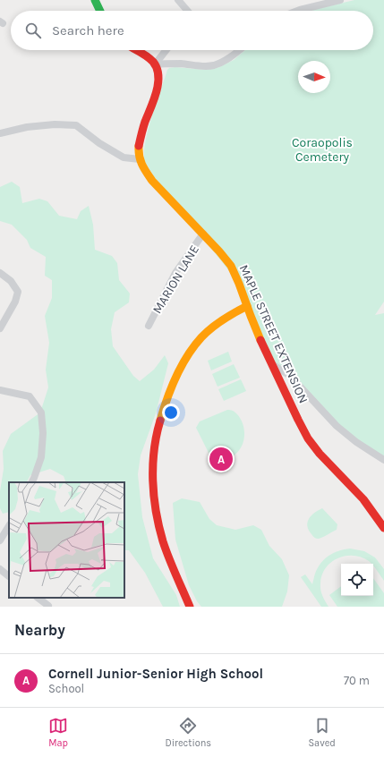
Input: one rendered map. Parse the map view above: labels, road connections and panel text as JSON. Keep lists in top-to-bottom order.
{
  "streets": {
    "street": ["MARION LANE", "MAPLE STREET EXTENSION"]
  },
  "crossings": [
    ["MARION LANE", "MAPLE STREET EXTENSION"]
  ],
  "parks": ["Coraopolis Cemetery"],
  "north": "right",
  "page": {
    "search": "Search here",
    "pins": "A",
    "heading": "Nearby",
    "list": [
      {
        "mark": "A",
        "name": "Cornell Junior-Senior High School",
        "note": "School",
        "value": "70 m"
      }
    ],
    "nav": ["Map", "Directions", "Saved"]
  }
}
